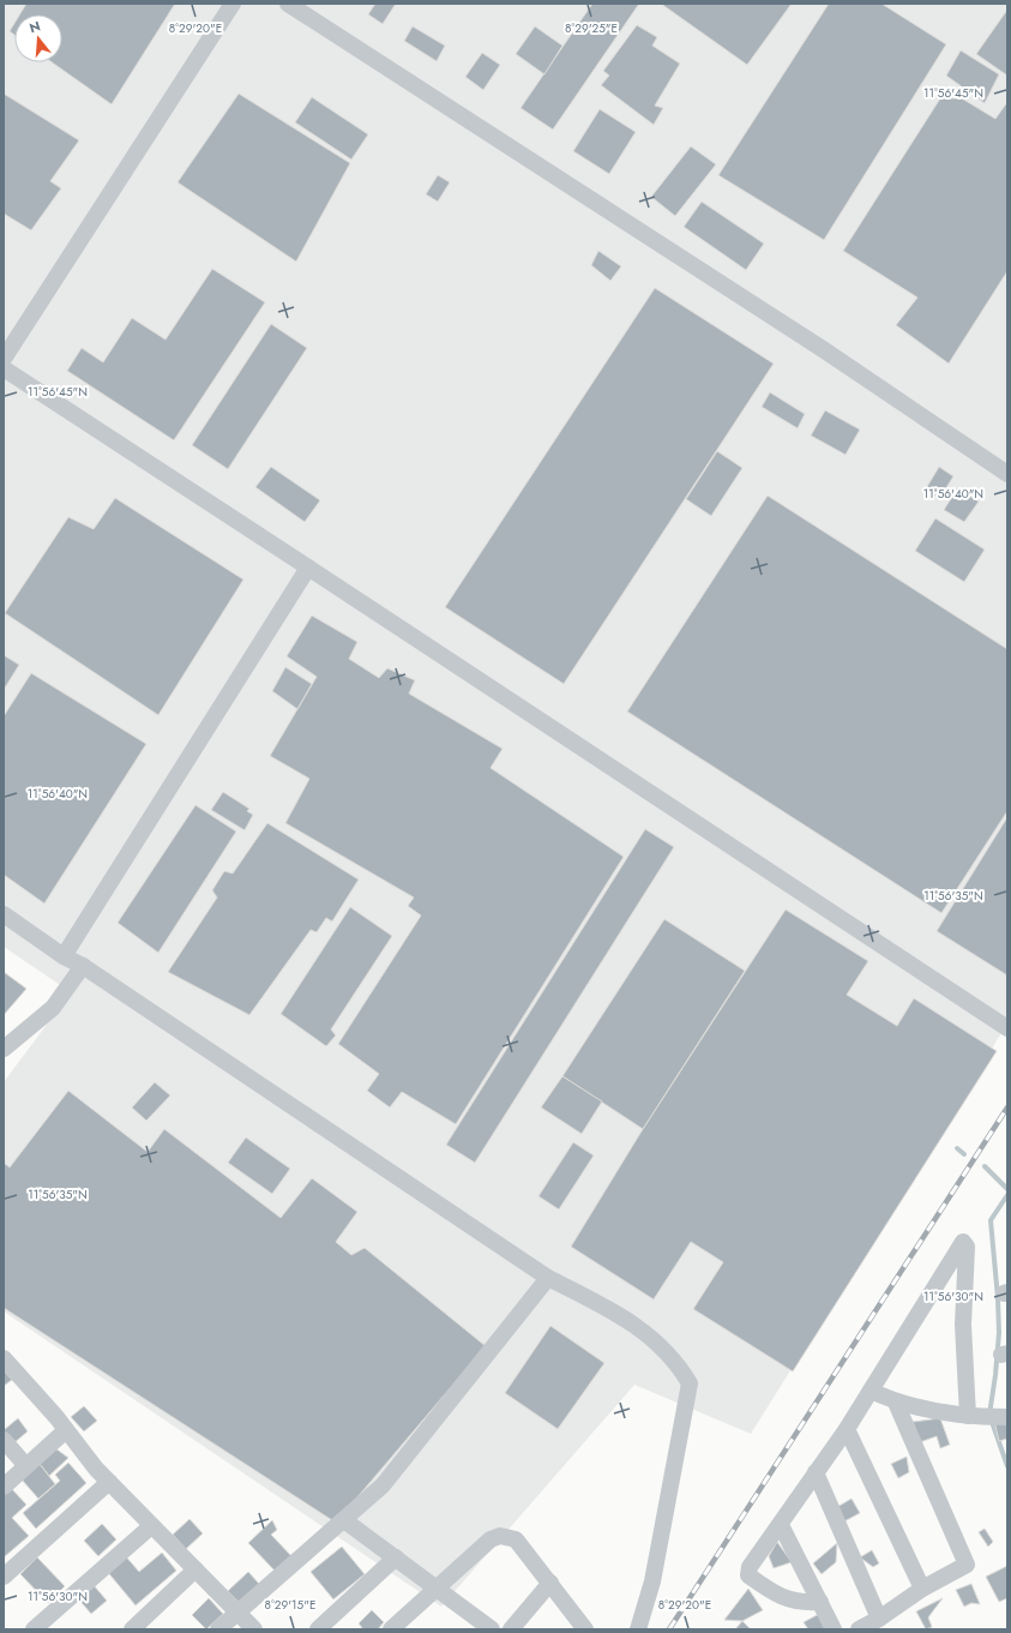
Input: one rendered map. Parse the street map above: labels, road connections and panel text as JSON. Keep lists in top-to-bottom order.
{
  "north": "top",
  "coordinates": [
    "8°29'20\"E",
    "8°29'25\"E",
    "11°56'45\"N",
    "11°56'40\"N",
    "11°56'35\"N",
    "11°56'30\"N",
    "8°29'15\"E"
  ]
}
